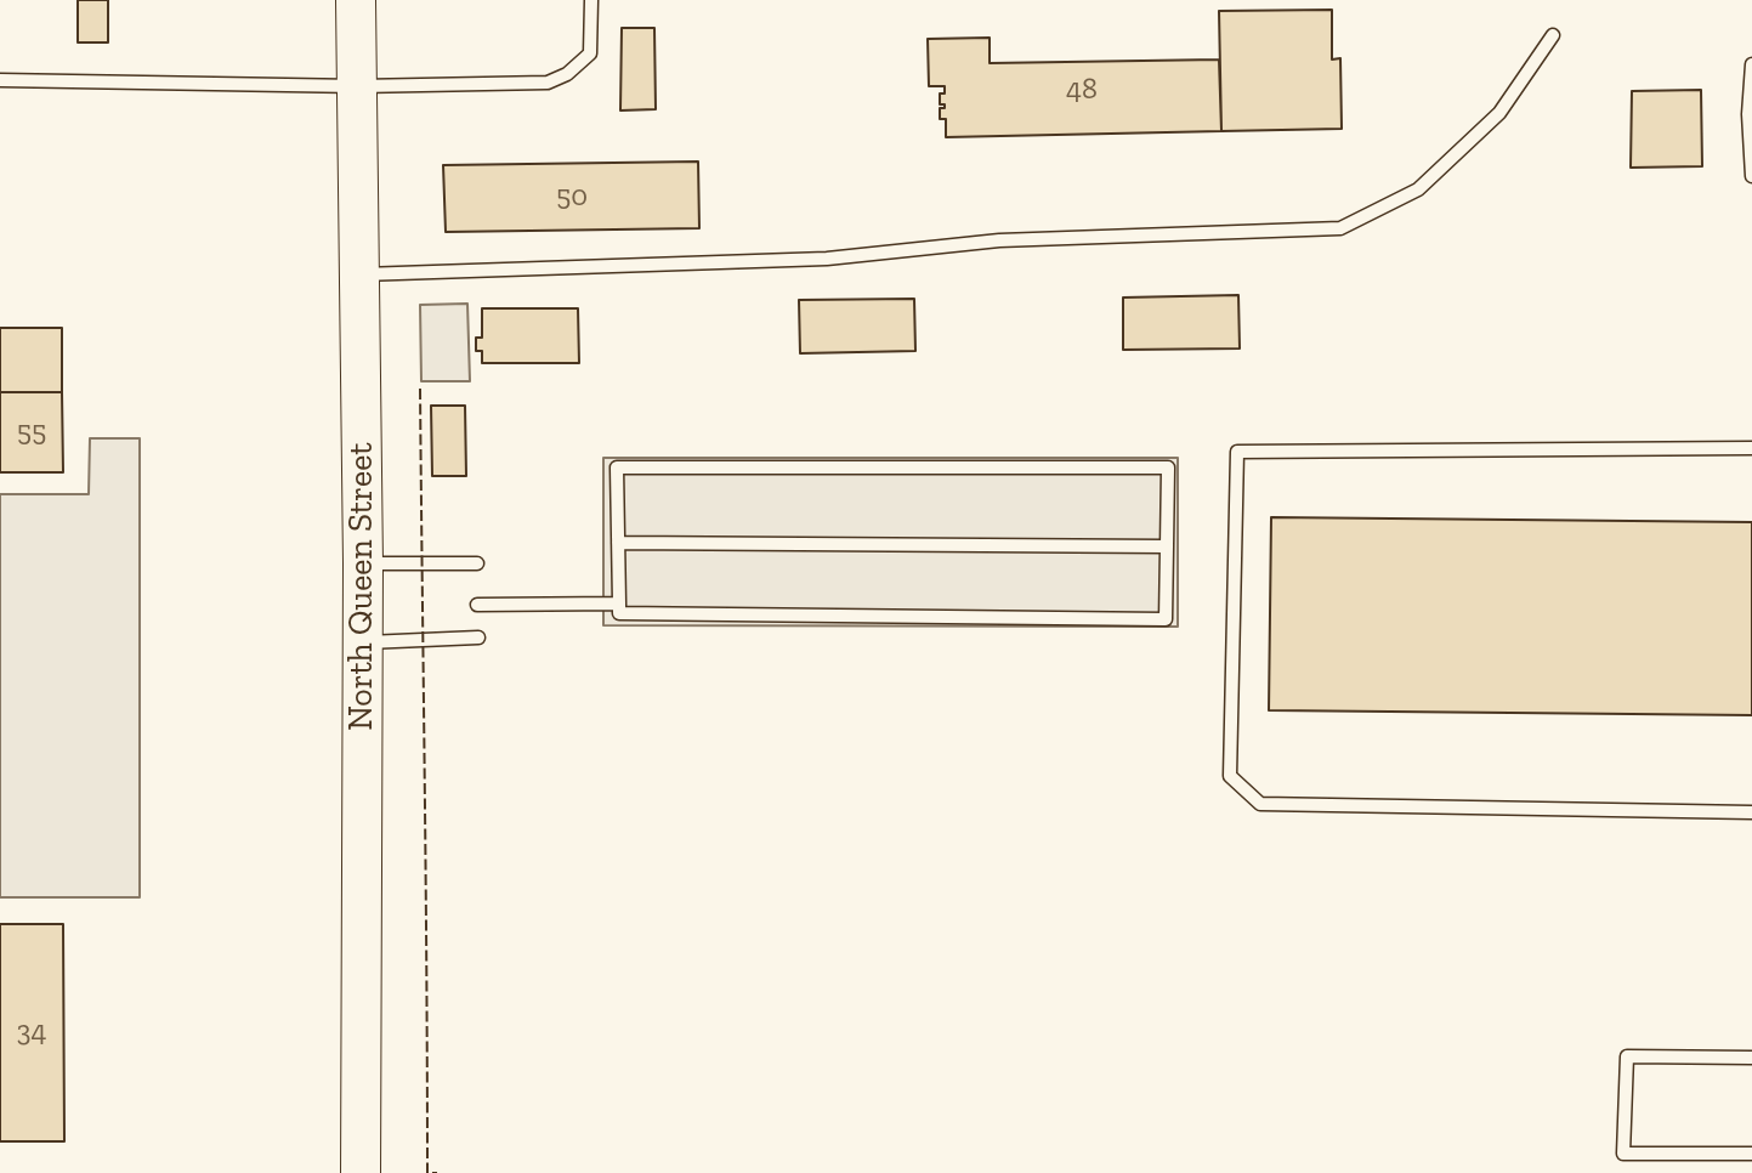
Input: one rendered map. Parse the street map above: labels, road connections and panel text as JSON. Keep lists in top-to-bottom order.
{
  "streets": {
    "main road": ["North Queen Street"]
  },
  "house_numbers": [
    "48",
    "50",
    "55",
    "34"
  ]
}
